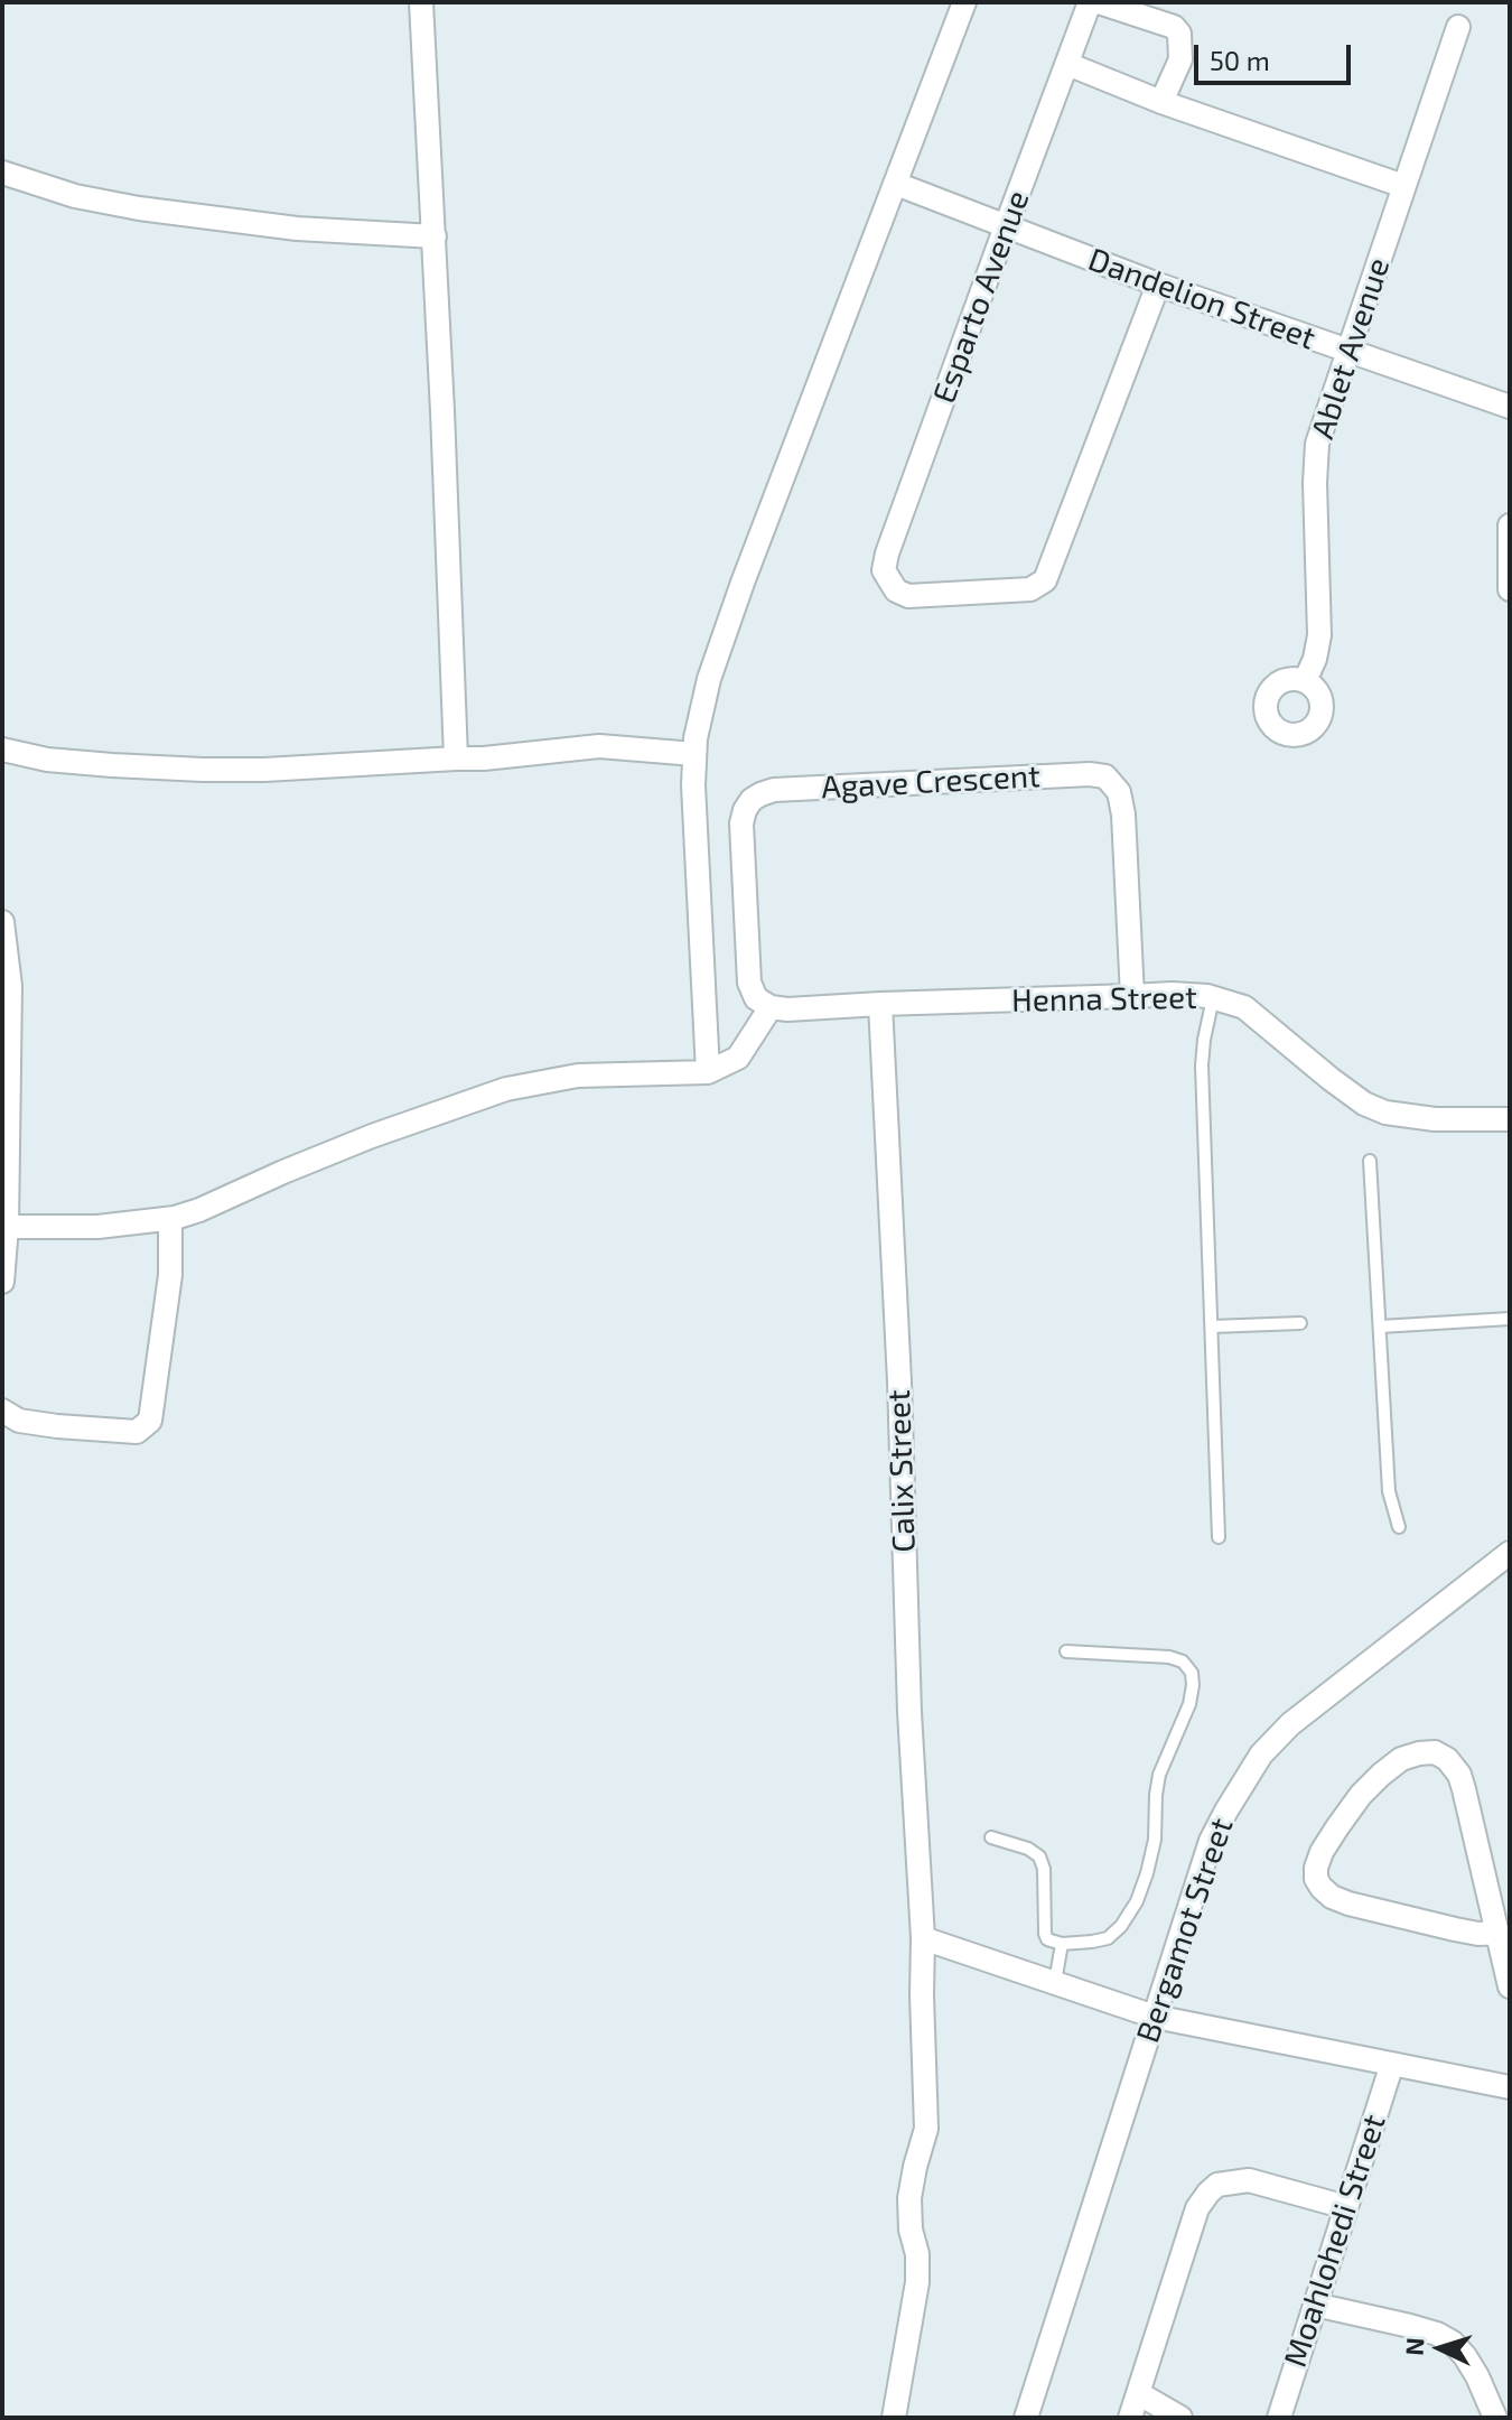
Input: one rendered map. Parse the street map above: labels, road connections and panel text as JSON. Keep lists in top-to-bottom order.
{
  "streets": {
    "street": [
      "Esparto Avenue",
      "Dandelion Street",
      "Ablet Avenue",
      "Agave Crescent",
      "Henna Street",
      "Calix Street",
      "Bergamot Street",
      "Moahlohedi Street"
    ]
  },
  "crossings": [
    ["Esparto Avenue", "Dandelion Street"],
    ["Dandelion Street", "Ablet Avenue"],
    ["Agave Crescent", "Henna Street"],
    ["Henna Street", "Calix Street"]
  ],
  "scale_bar": "50 m",
  "north": "left"
}
